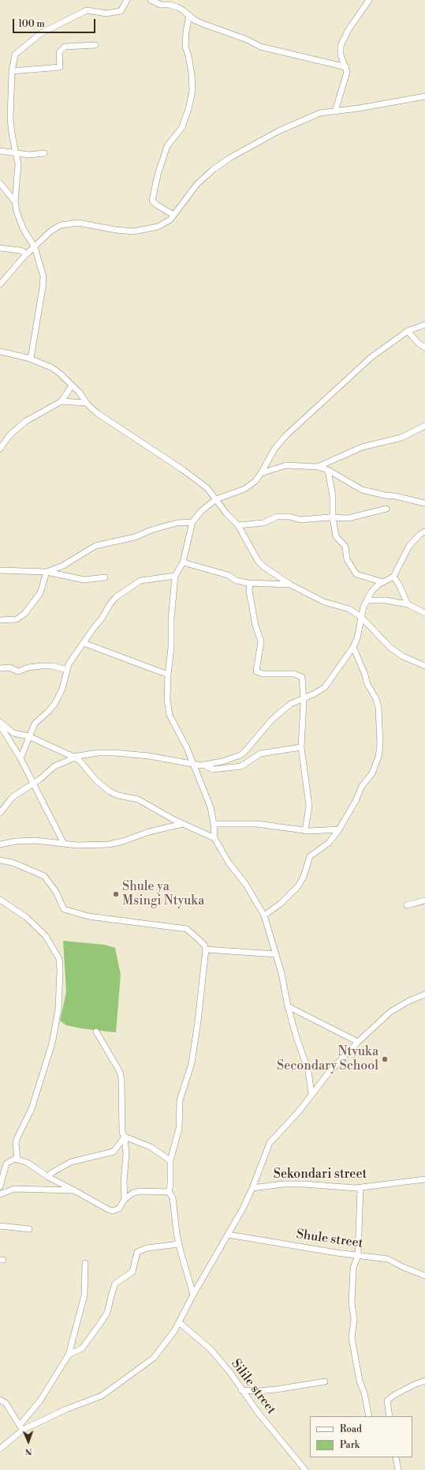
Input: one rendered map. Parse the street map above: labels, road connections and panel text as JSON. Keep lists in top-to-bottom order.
{
  "streets": {
    "street": ["Sekondari street", "Shule street", "Silile street"]
  },
  "places": ["Shule ya Msingi Ntyuka", "Ntyuka Secondary School"],
  "legend": ["Road", "Park"],
  "scale_bar": "100 m",
  "north": "bottom"
}
